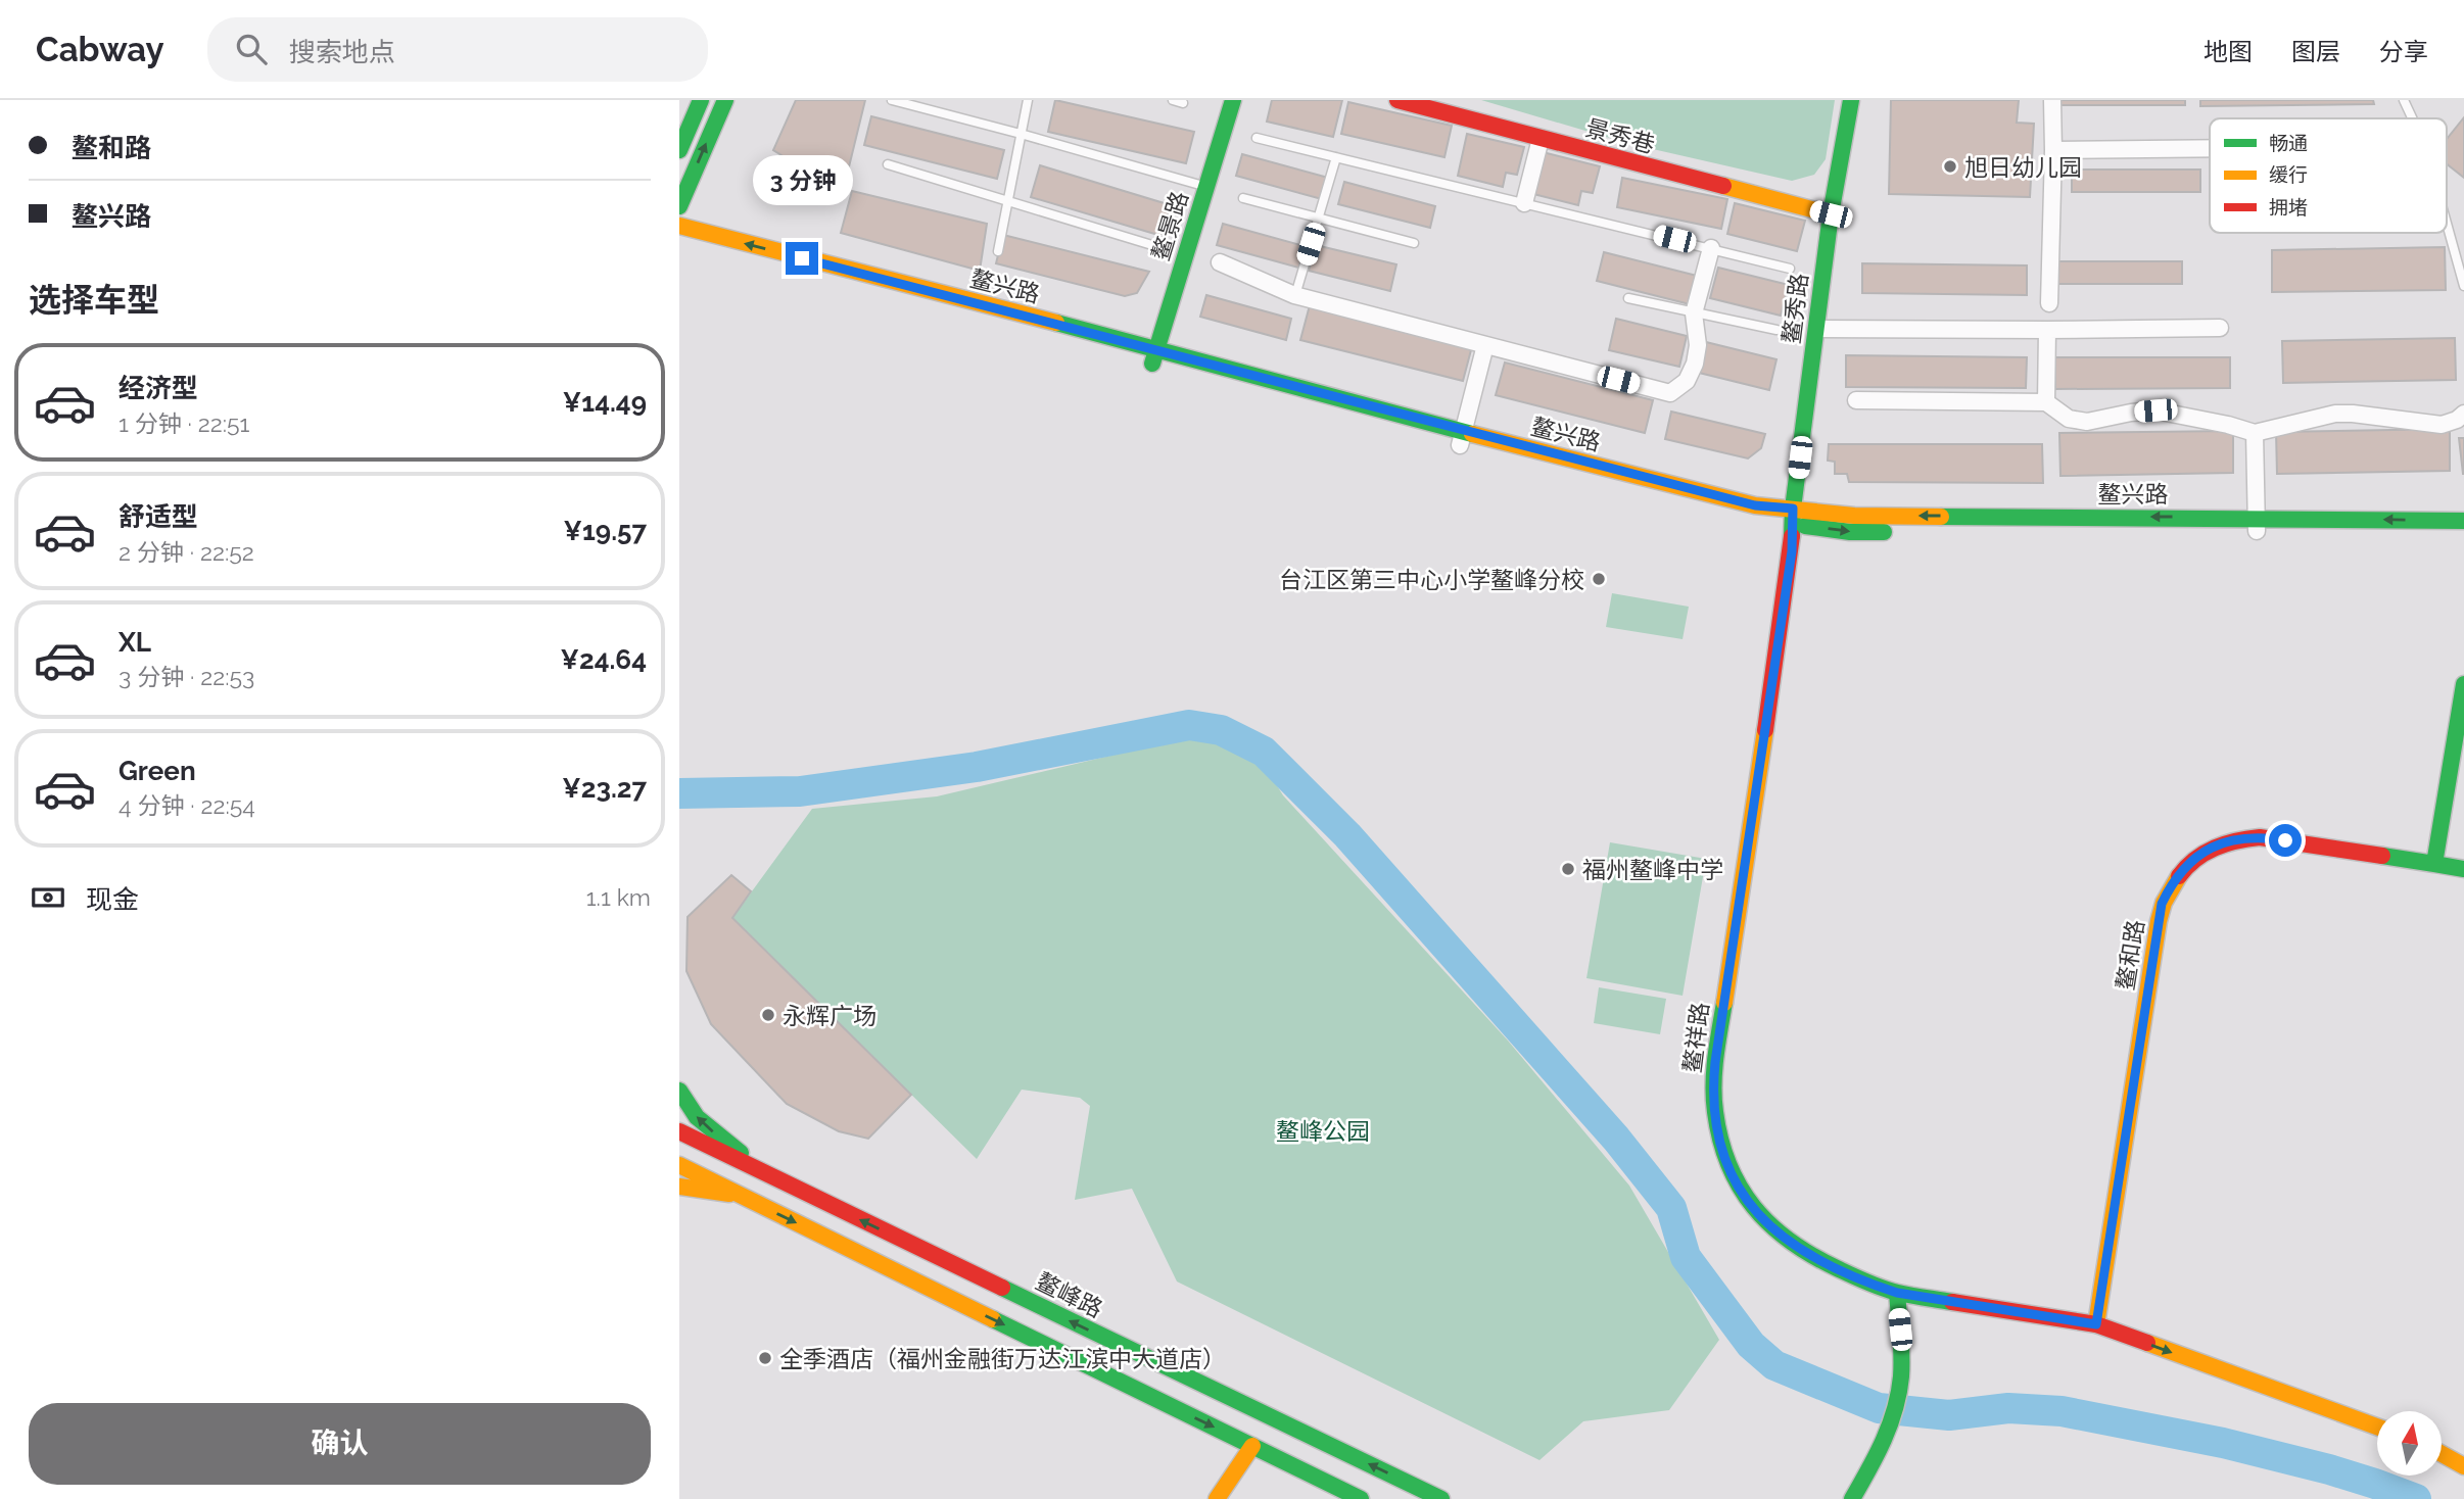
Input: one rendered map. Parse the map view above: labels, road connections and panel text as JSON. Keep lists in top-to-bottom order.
{
  "streets": {
    "main road": [
      "景秀巷",
      "鳌景路",
      "鳌兴路",
      "鳌秀路",
      "鳌和路",
      "鳌祥路",
      "鳌峰路"
    ]
  },
  "crossings": [
    ["景秀巷", "鳌秀路"],
    ["鳌景路", "鳌兴路"],
    ["鳌兴路", "鳌秀路"],
    ["鳌兴路", "鳌祥路"],
    ["鳌秀路", "鳌祥路"],
    ["鳌和路", "鳌祥路"]
  ],
  "parks": ["鳌峰公园"],
  "places": [
    "旭日幼儿园",
    "台江区第三中心小学鳌峰分校",
    "福州鳌峰中学",
    "永辉广场",
    "全季酒店（福州金融街万达江滨中大道店）"
  ],
  "legend": ["畅通", "缓行", "拥堵"],
  "north": "top",
  "page": {
    "header": "Cabway",
    "search": "搜索地点",
    "nav": ["地图", "图层", "分享"],
    "banner": ["鳌和路", "鳌兴路"],
    "bubble": "3 分钟",
    "heading": "选择车型",
    "list": [
      {
        "name": "经济型",
        "note": "1 分钟 · 22:51",
        "value": "¥14.49"
      },
      {
        "name": "舒适型",
        "note": "2 分钟 · 22:52",
        "value": "¥19.57"
      },
      {
        "name": "XL",
        "note": "3 分钟 · 22:53",
        "value": "¥24.64"
      },
      {
        "name": "Green",
        "note": "4 分钟 · 22:54",
        "value": "¥23.27"
      }
    ],
    "pay": ["现金", "1.1 km"],
    "buttons": "确认"
  }
}
